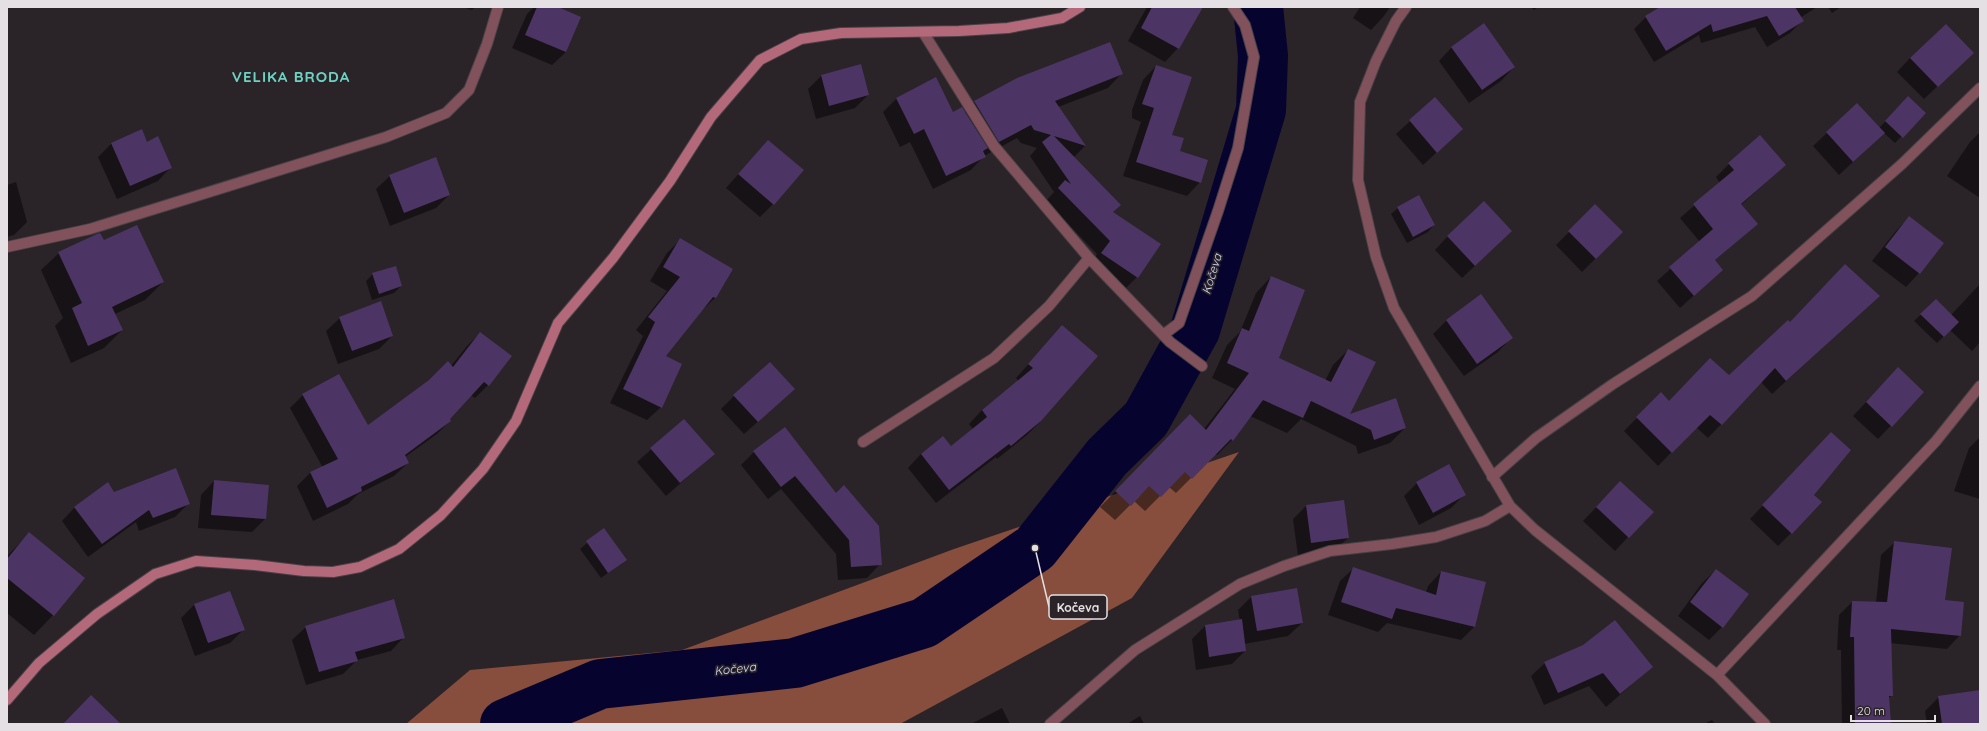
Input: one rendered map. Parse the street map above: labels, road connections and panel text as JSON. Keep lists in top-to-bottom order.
{
  "districts": ["VELIKA BRODA"],
  "water": ["Kočeva"],
  "places": ["Kočeva"],
  "scale_bar": "20 m"
}
